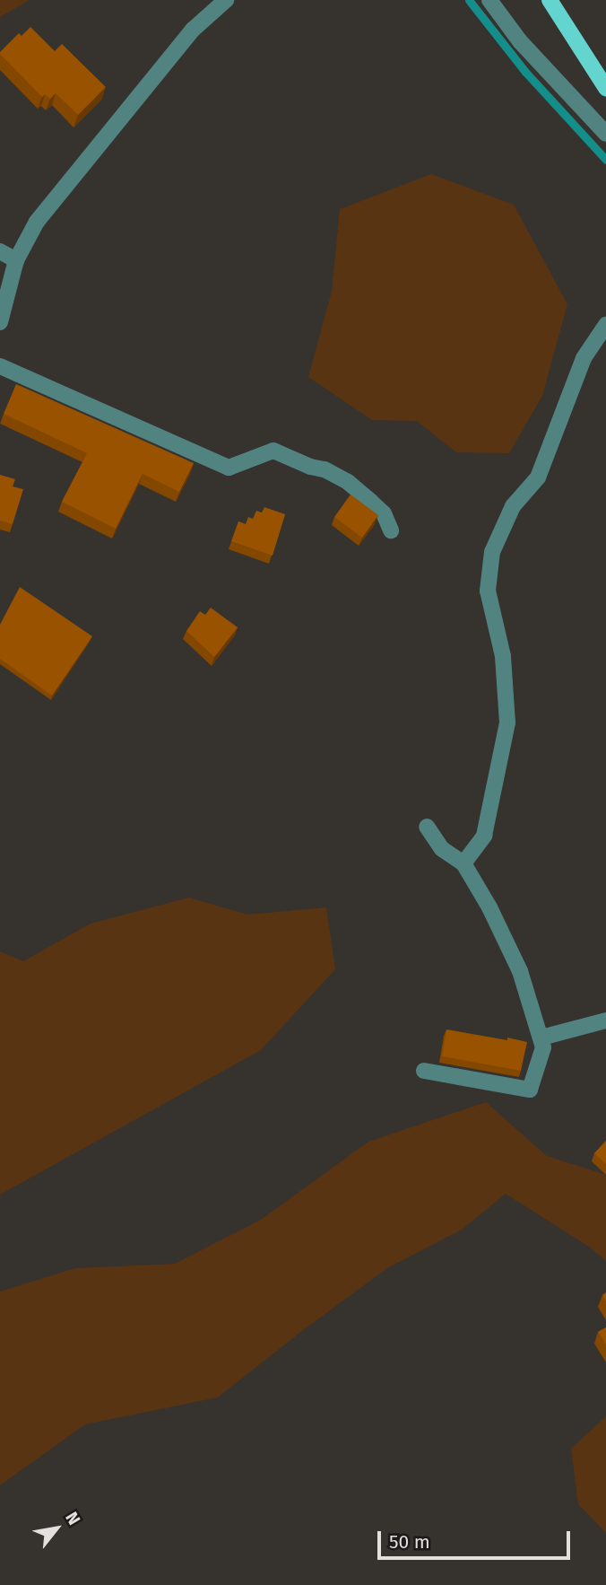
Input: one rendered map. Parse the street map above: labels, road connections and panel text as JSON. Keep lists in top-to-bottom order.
{
  "scale_bar": "50 m",
  "north": "top right"
}
